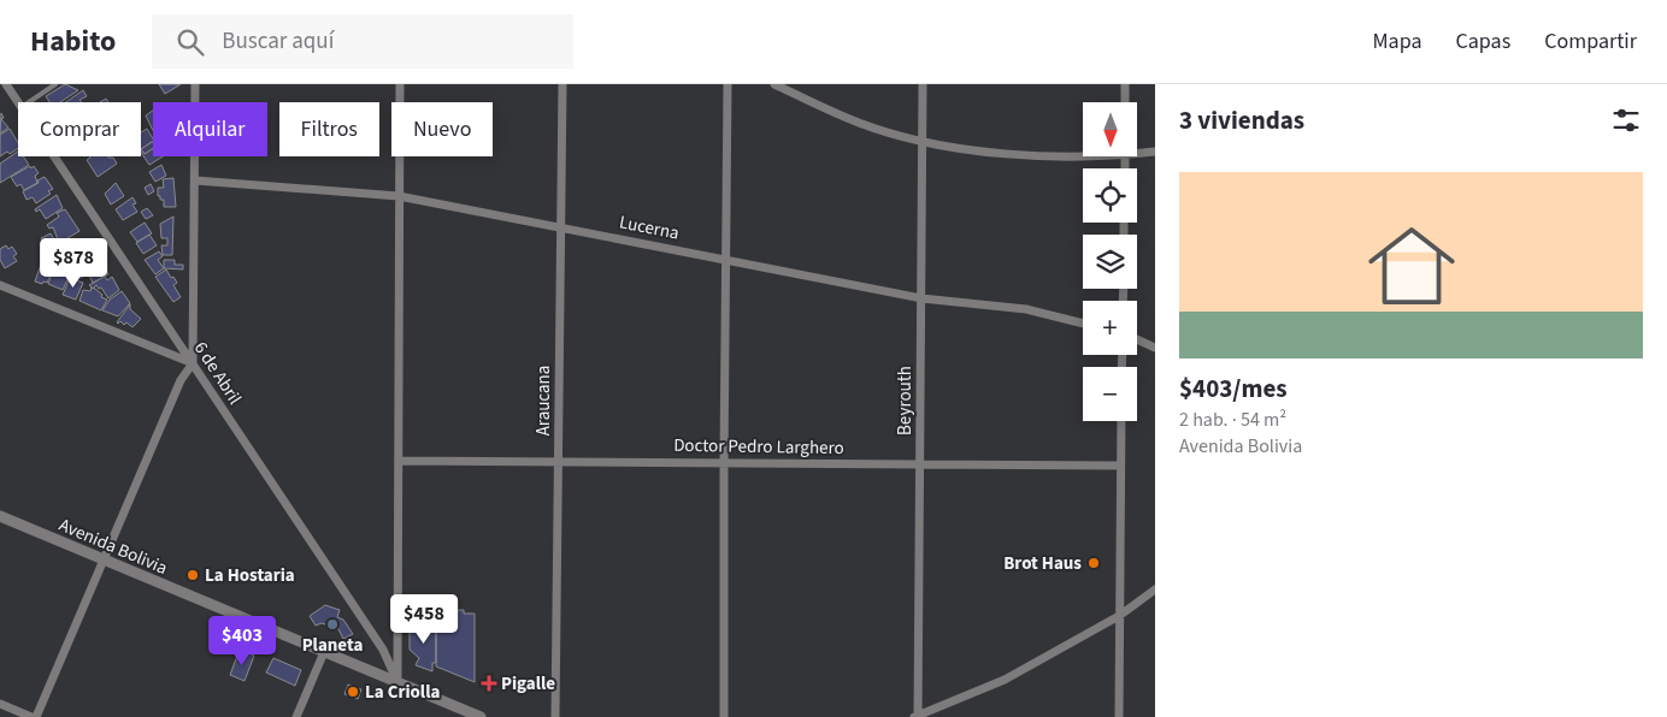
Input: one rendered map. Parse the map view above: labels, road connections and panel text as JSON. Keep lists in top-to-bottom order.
{
  "streets": {
    "street": [
      "Lucerna",
      "6 de Abril",
      "Araucana",
      "Beyrouth",
      "Doctor Pedro Larghero",
      "Avenida Bolivia"
    ]
  },
  "crossings": [
    ["Lucerna", "Araucana"],
    ["Lucerna", "Beyrouth"],
    ["6 de Abril", "Avenida Bolivia"],
    ["Araucana", "Doctor Pedro Larghero"],
    ["Beyrouth", "Doctor Pedro Larghero"]
  ],
  "places": {
    "other": [
      "Brot Haus",
      "La Hostaria",
      "Planeta",
      "La Criolla"
    ],
    "health": ["Pigalle"]
  },
  "north": "bottom",
  "page": {
    "header": "Habito",
    "search": "Buscar aquí",
    "nav": ["Mapa", "Capas", "Compartir"],
    "heading": "3 viviendas",
    "map_buttons": ["+", "−"],
    "chip": [
      "Comprar",
      "Alquilar",
      "Filtros",
      "Nuevo"
    ],
    "list": [
      {
        "name": "$403/mes",
        "note": "2 hab. · 54 m² · Avenida Bolivia"
      }
    ],
    "price": ["$878", "$458", "$403"]
  }
}
